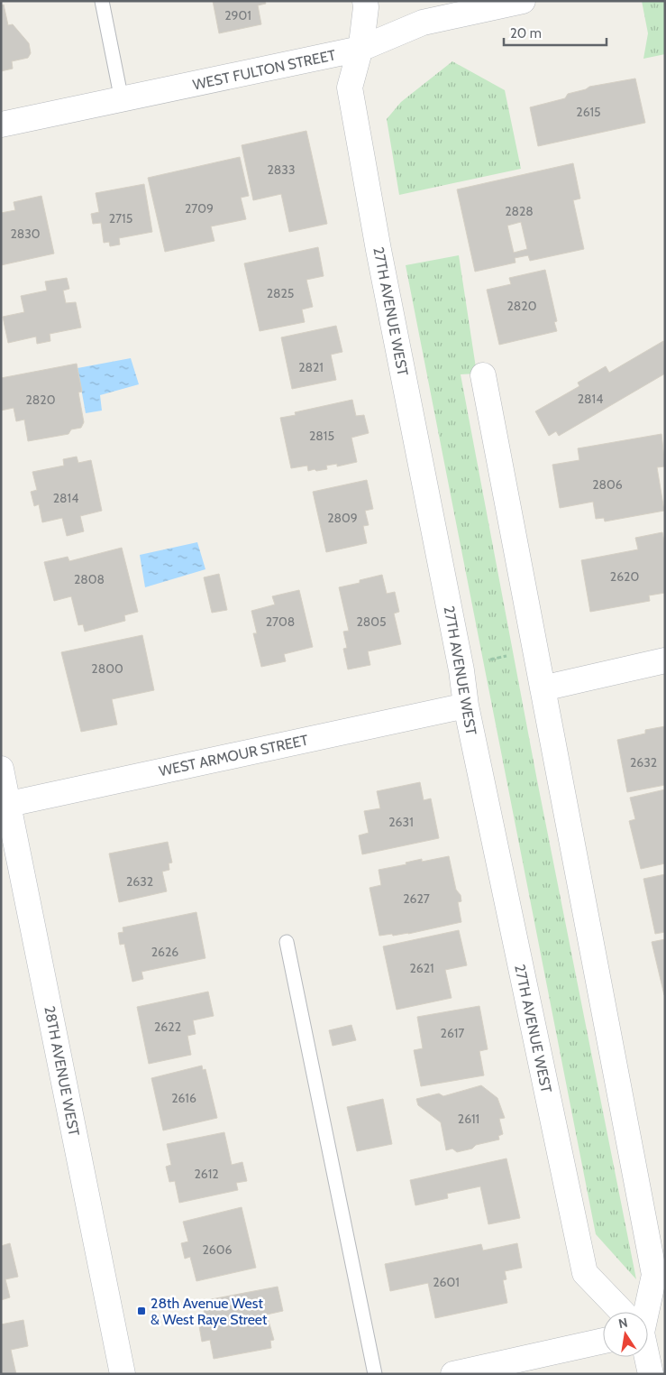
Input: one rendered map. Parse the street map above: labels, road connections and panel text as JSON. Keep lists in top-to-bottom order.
{
  "streets": {
    "street": [
      "WEST FULTON STREET",
      "27TH AVENUE WEST",
      "WEST ARMOUR STREET",
      "28TH AVENUE WEST"
    ]
  },
  "crossings": [
    ["WEST FULTON STREET", "27TH AVENUE WEST"],
    ["27TH AVENUE WEST", "WEST ARMOUR STREET"],
    ["WEST ARMOUR STREET", "28TH AVENUE WEST"]
  ],
  "places": {
    "transit": ["28th Avenue West & West Raye Street"]
  },
  "house_numbers": [
    "2901",
    "2615",
    "2833",
    "2709",
    "2828",
    "2715",
    "2830",
    "2825",
    "2820",
    "2821",
    "2814",
    "2820",
    "2815",
    "2806",
    "2814",
    "2809",
    "2620",
    "2808",
    "2708",
    "2805",
    "2800",
    "2632",
    "2631",
    "2632",
    "2627",
    "2626",
    "2621",
    "2622",
    "2617",
    "2616",
    "2611",
    "2612",
    "2606",
    "2601"
  ],
  "scale_bar": "20 m",
  "north": "top"
}
